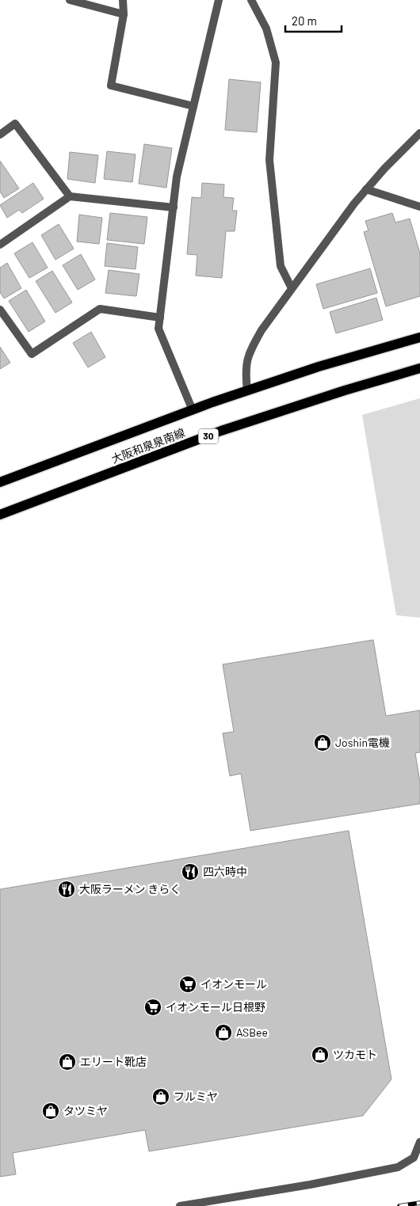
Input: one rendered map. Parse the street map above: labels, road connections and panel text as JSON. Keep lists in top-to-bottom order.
{
  "streets": {
    "main road": ["30", "大阪和泉泉南線"]
  },
  "places": {
    "shop": [
      "Joshin電機",
      "ASBee",
      "ツカモト",
      "エリート靴店",
      "フルミヤ",
      "タツミヤ"
    ],
    "restaurant": ["四六時中", "大阪ラーメン きらく"],
    "supermarket": ["イオンモール", "イオンモール日根野"]
  },
  "scale_bar": "20 m"
}
